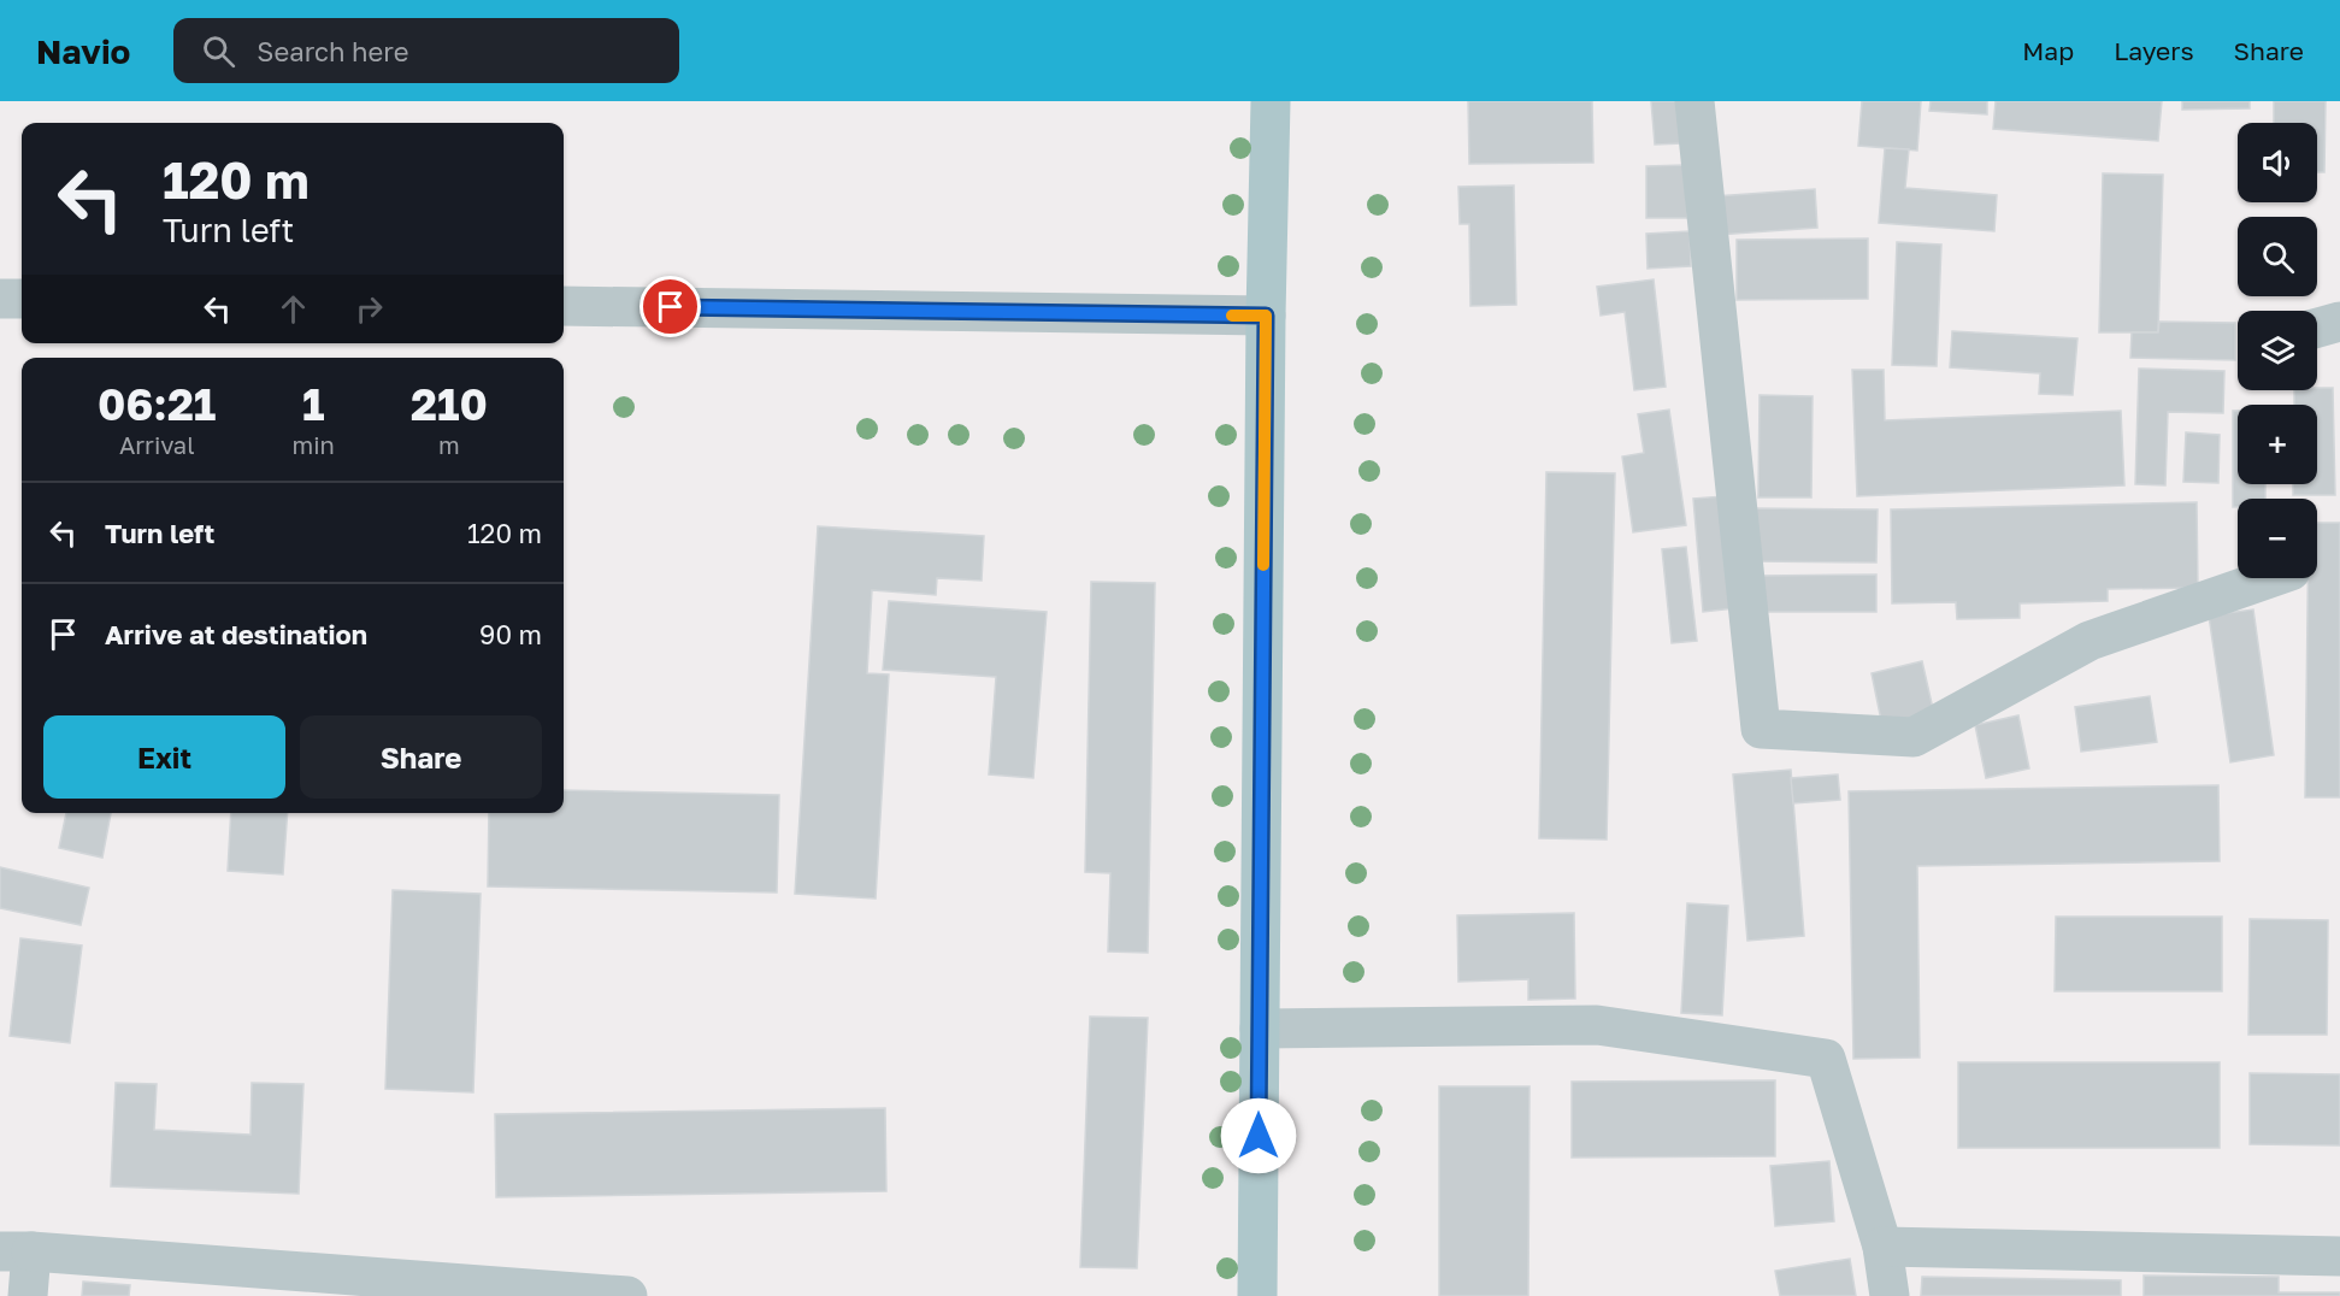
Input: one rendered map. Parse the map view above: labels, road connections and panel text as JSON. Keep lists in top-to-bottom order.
{
  "page": {
    "header": "Navio",
    "search": "Search here",
    "nav": ["Map", "Layers", "Share"],
    "map_buttons": ["+", "−"],
    "turn": ["120 m", "Turn left"],
    "eta": [
      "06:21",
      "Arrival",
      "1",
      "min",
      "210",
      "m"
    ],
    "list": [
      {
        "name": "Turn left",
        "value": "120 m"
      },
      {
        "name": "Arrive at destination",
        "value": "90 m"
      }
    ],
    "buttons": ["Exit", "Share"]
  }
}
